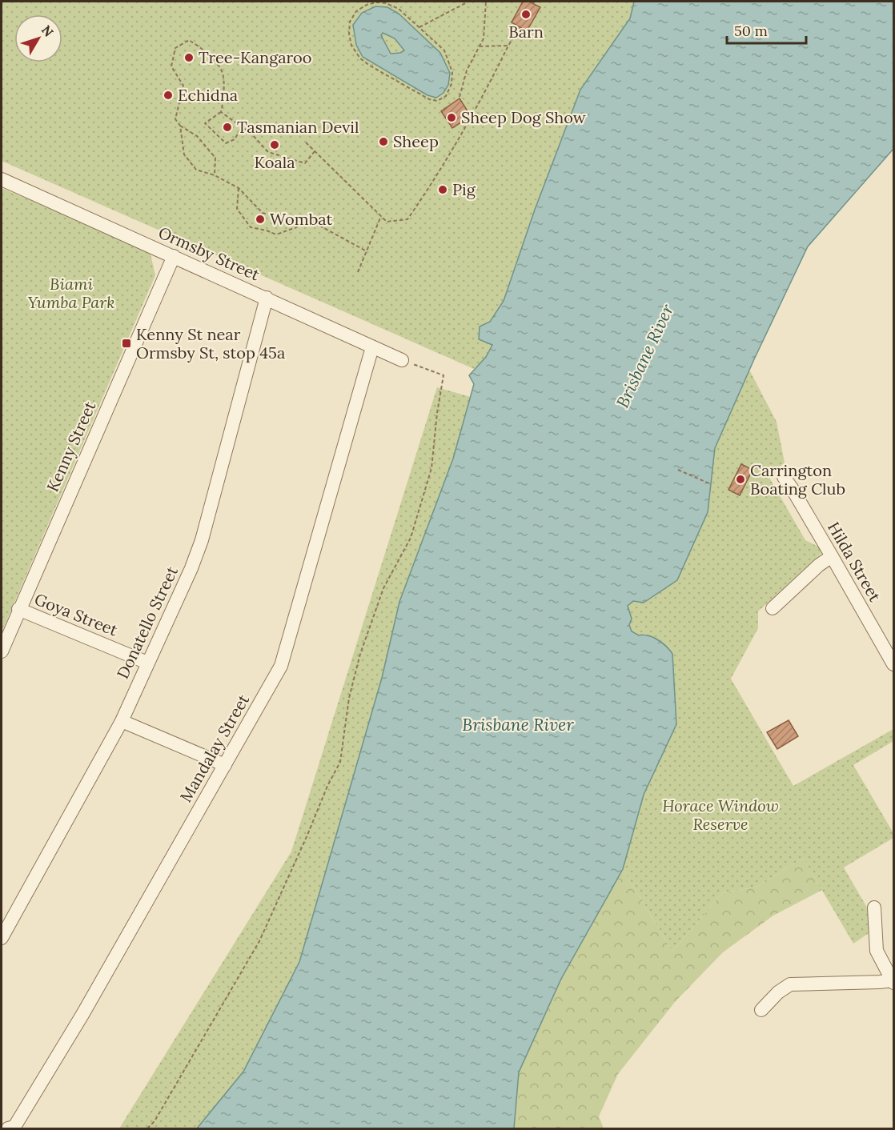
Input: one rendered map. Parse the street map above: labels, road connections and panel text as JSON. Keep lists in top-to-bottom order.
{
  "streets": {
    "street": [
      "Ormsby Street",
      "Kenny Street",
      "Hilda Street",
      "Goya Street",
      "Donatello Street",
      "Mandalay Street"
    ]
  },
  "crossings": [
    ["Ormsby Street", "Kenny Street"],
    ["Ormsby Street", "Donatello Street"],
    ["Ormsby Street", "Mandalay Street"],
    ["Kenny Street", "Goya Street"],
    ["Goya Street", "Donatello Street"]
  ],
  "water": ["Brisbane River"],
  "parks": ["Biami Yumba Park", "Horace Window Reserve"],
  "places": {
    "other": [
      "Barn",
      "Tree-Kangaroo",
      "Echidna",
      "Sheep Dog Show",
      "Tasmanian Devil",
      "Sheep",
      "Koala",
      "Pig",
      "Wombat",
      "Carrington Boating Club"
    ],
    "transit": ["Kenny St near Ormsby St, stop 45a"]
  },
  "scale_bar": "50 m",
  "north": "top right"
}
